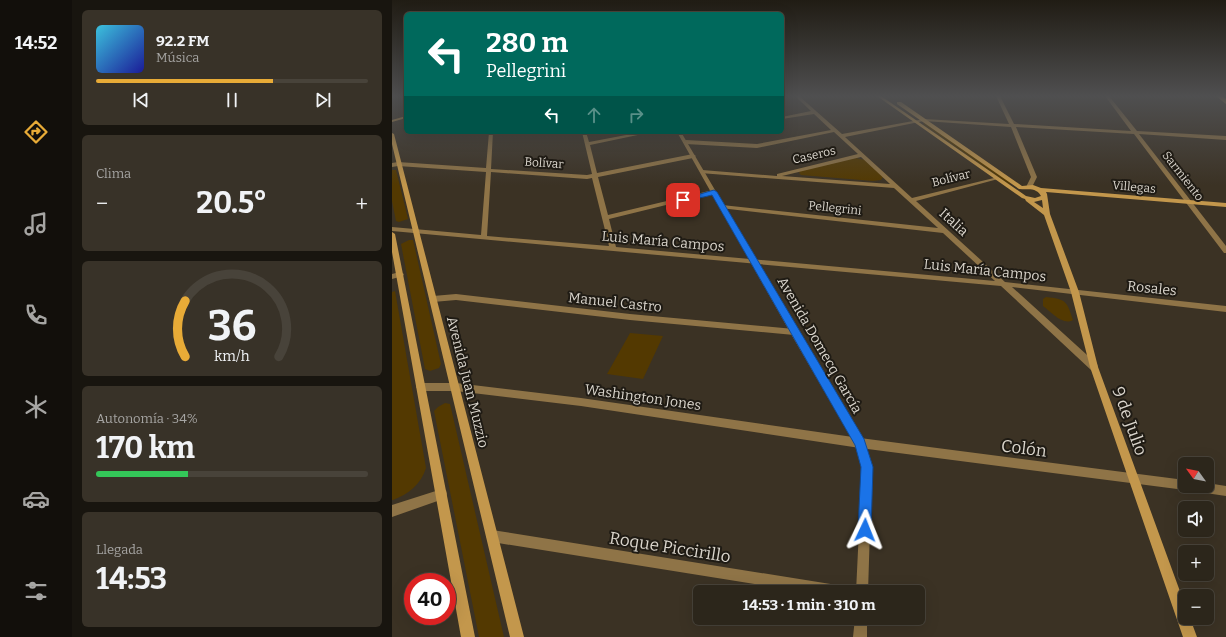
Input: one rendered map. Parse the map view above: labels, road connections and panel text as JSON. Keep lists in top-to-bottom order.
{
  "streets": {
    "main road": ["Villegas", "Avenida Juan Muzzio", "9 de Julio"],
    "street": [
      "Caseros",
      "Bolívar",
      "Sarmiento",
      "Pellegrini",
      "Italia",
      "Luis María Campos",
      "Rosales",
      "Manuel Castro",
      "Avenida Domecq García",
      "Washington Jones",
      "Colón",
      "Roque Piccirillo"
    ]
  },
  "crossings": [
    ["Caseros", "Italia"],
    ["Bolívar", "Italia"],
    ["Bolívar", "Avenida Domecq García"],
    ["Bolívar", "Avenida Juan Muzzio"],
    ["Sarmiento", "Villegas"],
    ["Pellegrini", "Italia"],
    ["Pellegrini", "Avenida Domecq García"],
    ["Italia", "Luis María Campos"],
    ["Italia", "9 de Julio"],
    ["Luis María Campos", "Rosales"],
    ["Luis María Campos", "Avenida Domecq García"],
    ["Luis María Campos", "Avenida Juan Muzzio"],
    ["Luis María Campos", "9 de Julio"],
    ["Rosales", "9 de Julio"],
    ["Manuel Castro", "Avenida Domecq García"],
    ["Manuel Castro", "Avenida Juan Muzzio"],
    ["Avenida Domecq García", "Washington Jones"],
    ["Avenida Domecq García", "Colón"],
    ["Avenida Juan Muzzio", "Washington Jones"],
    ["Avenida Juan Muzzio", "Roque Piccirillo"],
    ["Washington Jones", "Colón"],
    ["9 de Julio", "Colón"]
  ],
  "north": "top left",
  "page": {
    "tabs": "14:52",
    "turn": ["280 m", "Pellegrini"],
    "song": ["92.2 FM", "Música"],
    "tile": [
      "Clima",
      ["Autonomía · 34%", "170 km"],
      ["Llegada", "14:53"]
    ],
    "heat": ["−", "20.5°", "+"],
    "map_buttons": ["+", "−"],
    "limit": "40",
    "trip": "14:53 · 1 min · 310 m",
    "gauge": ["36", "km/h"]
  }
}
